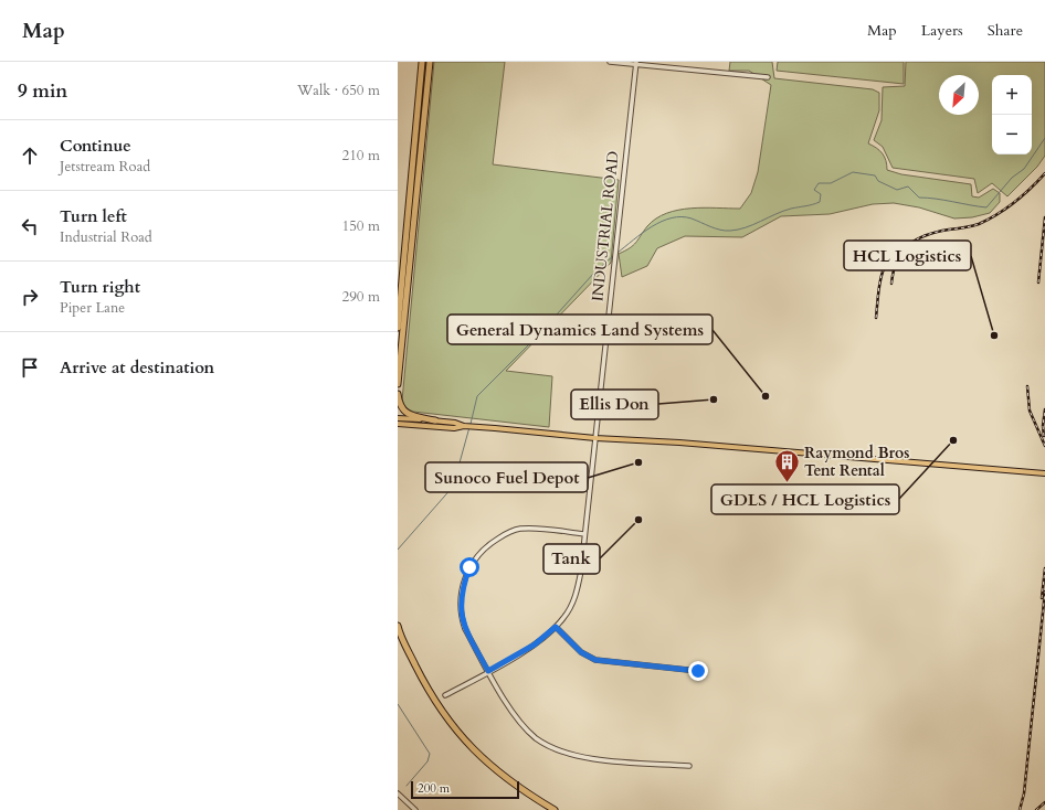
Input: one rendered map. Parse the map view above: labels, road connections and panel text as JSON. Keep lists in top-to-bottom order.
{
  "streets": {
    "street": ["INDUSTRIAL ROAD"]
  },
  "places": {
    "other": [
      "HCL Logistics",
      "General Dynamics Land Systems",
      "Ellis Don",
      "GDLS / HCL Logistics",
      "Sunoco Fuel Depot",
      "Tank"
    ],
    "building": ["Raymond Bros Tent Rental"]
  },
  "scale_bar": "200 m",
  "north": "bottom left",
  "page": {
    "header": "Map",
    "nav": ["Map", "Layers", "Share"],
    "heading": ["9 min", "Walk · 650 m"],
    "map_buttons": ["+", "−"],
    "list": [
      ["Continue", "Jetstream Road", "210 m"],
      ["Turn left", "Industrial Road", "150 m"],
      ["Turn right", "Piper Lane", "290 m"],
      "Arrive at destination"
    ],
    "scale": "200 m"
  }
}
